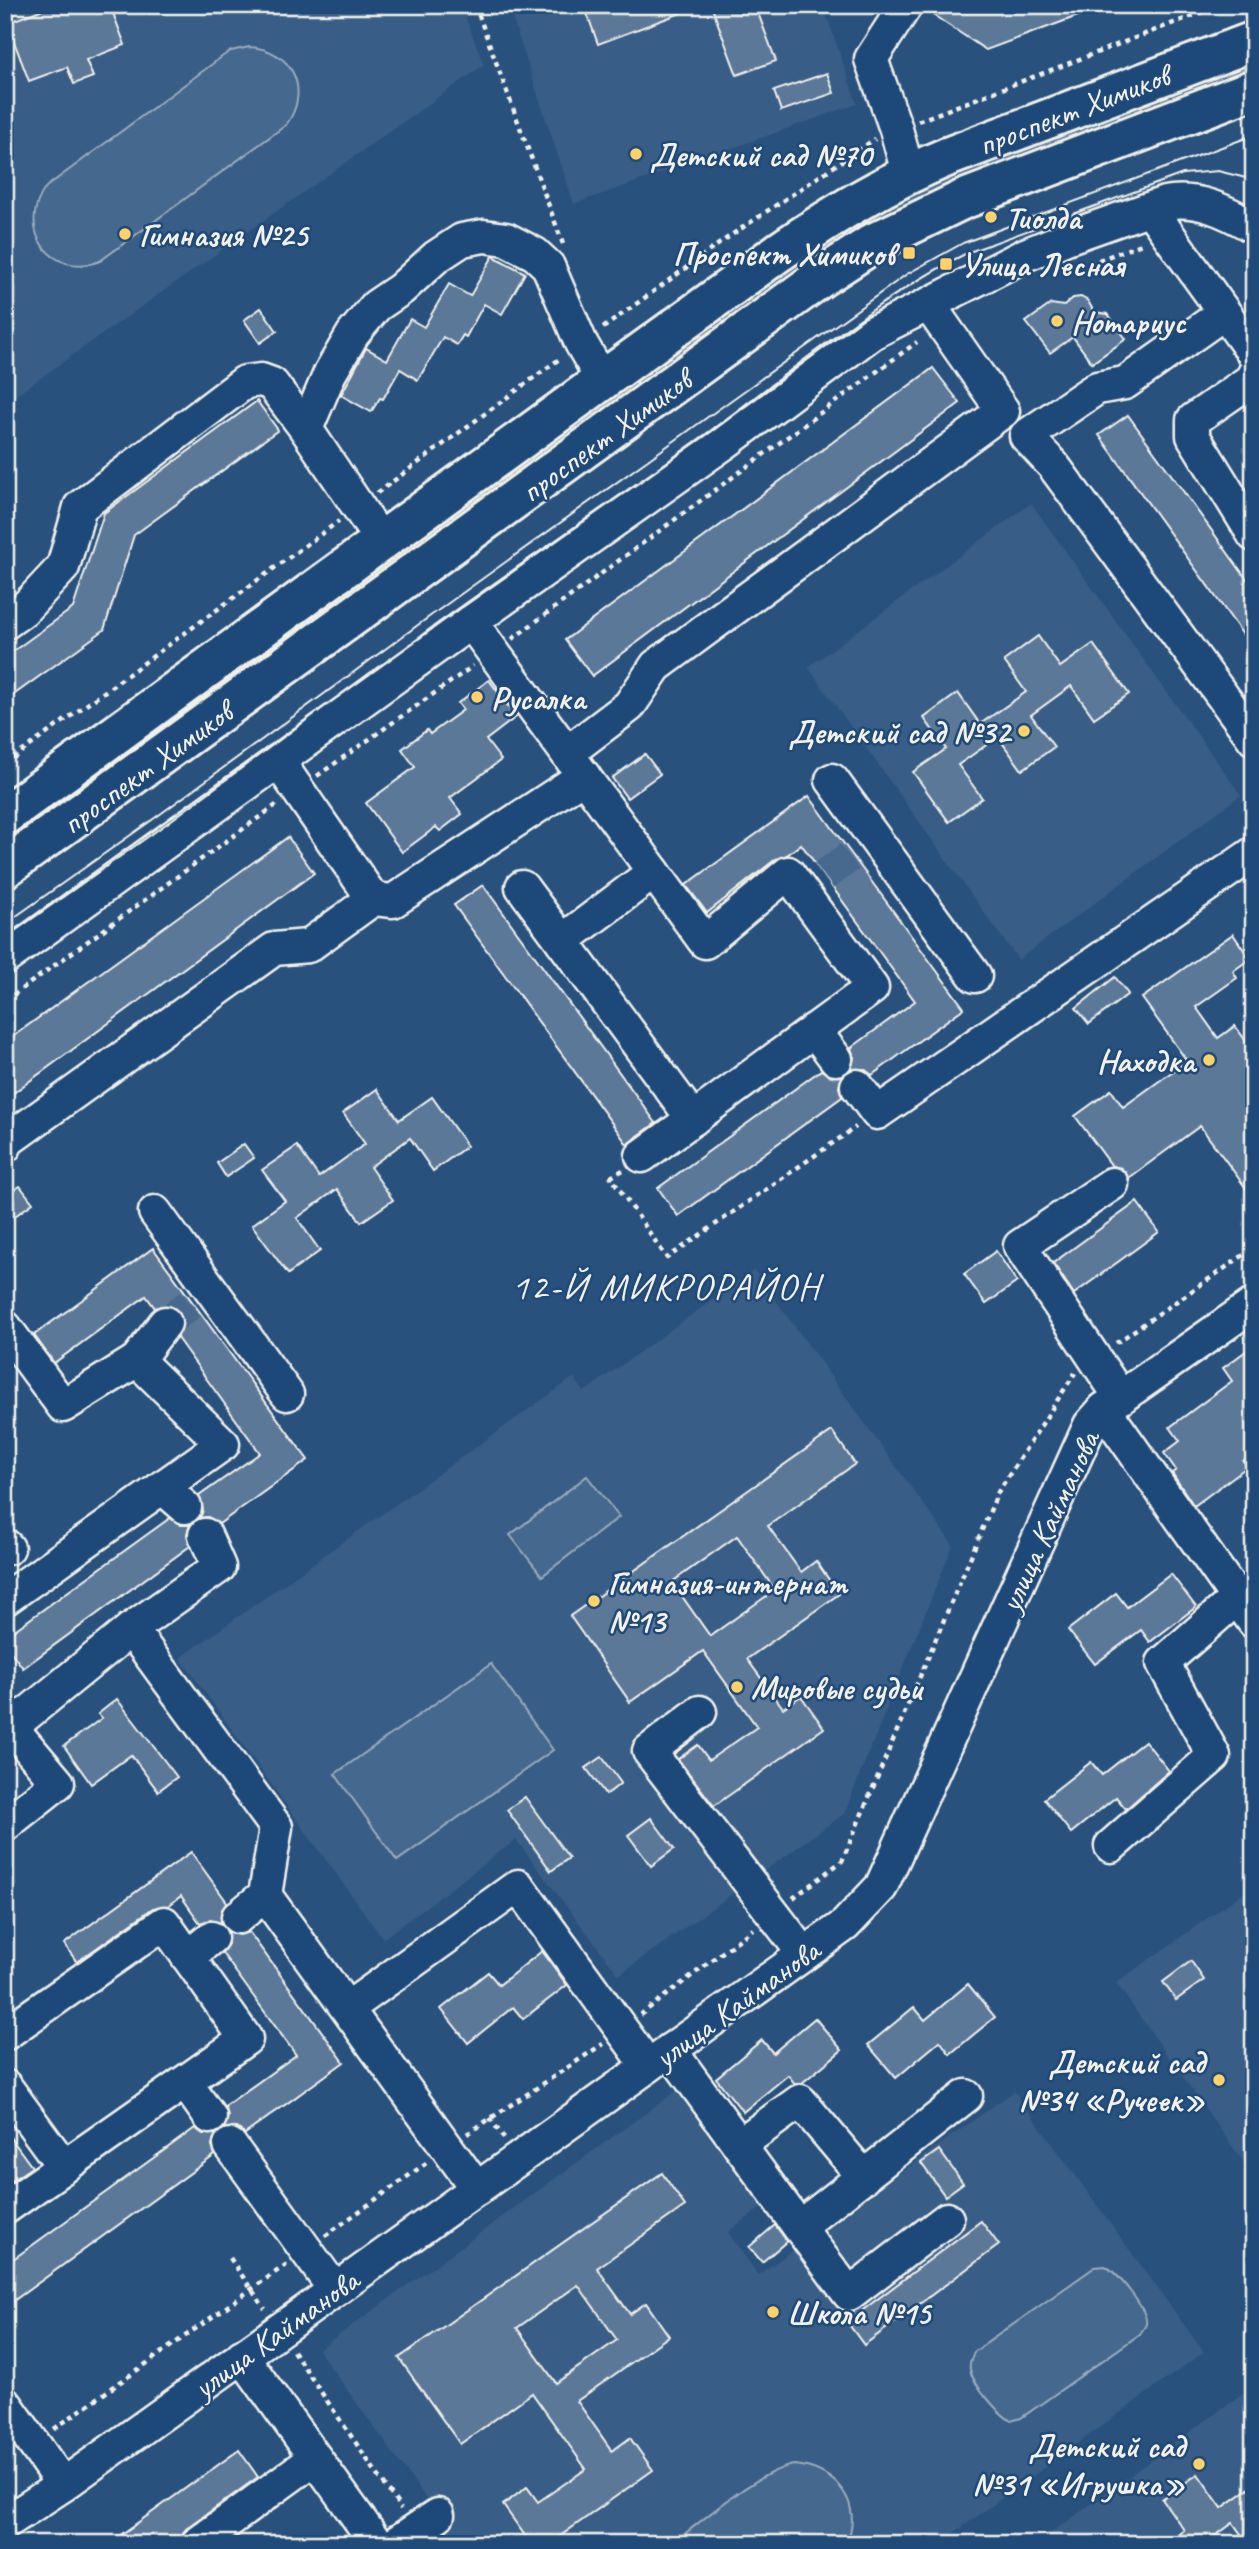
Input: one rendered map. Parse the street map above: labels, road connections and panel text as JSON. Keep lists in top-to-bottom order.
{
  "streets": {
    "main road": ["проспект Химиков"],
    "street": ["улица Кайманова"]
  },
  "districts": ["12-Й МИКРОРАЙОН"],
  "places": {
    "other": [
      "Детский сад №70",
      "Тиолда",
      "Гимназия №25",
      "Нотариус",
      "Русалка",
      "Детский сад №32",
      "Находка",
      "Гимназия-интернат №13",
      "Мировые судьи",
      "Детский сад №34 «Ручеек»",
      "Школа №15",
      "Детский сад №31 «Игрушка»"
    ],
    "transit": ["Проспект Химиков", "Улица Лесная"]
  }
}
